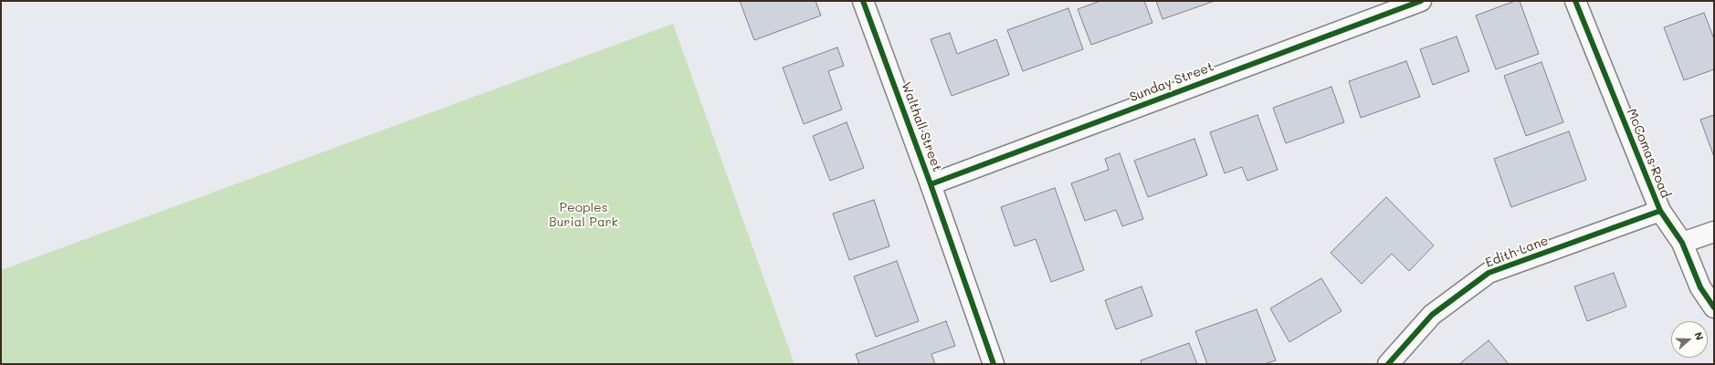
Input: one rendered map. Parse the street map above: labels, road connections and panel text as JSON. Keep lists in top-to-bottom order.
{
  "streets": {
    "street": [
      "Sunday Street",
      "Walthall Street",
      "McComas Road",
      "Edith Lane"
    ]
  },
  "crossings": [
    ["Sunday Street", "Walthall Street"],
    ["McComas Road", "Edith Lane"]
  ],
  "parks": ["Peoples Burial Park"],
  "north": "right"
}
